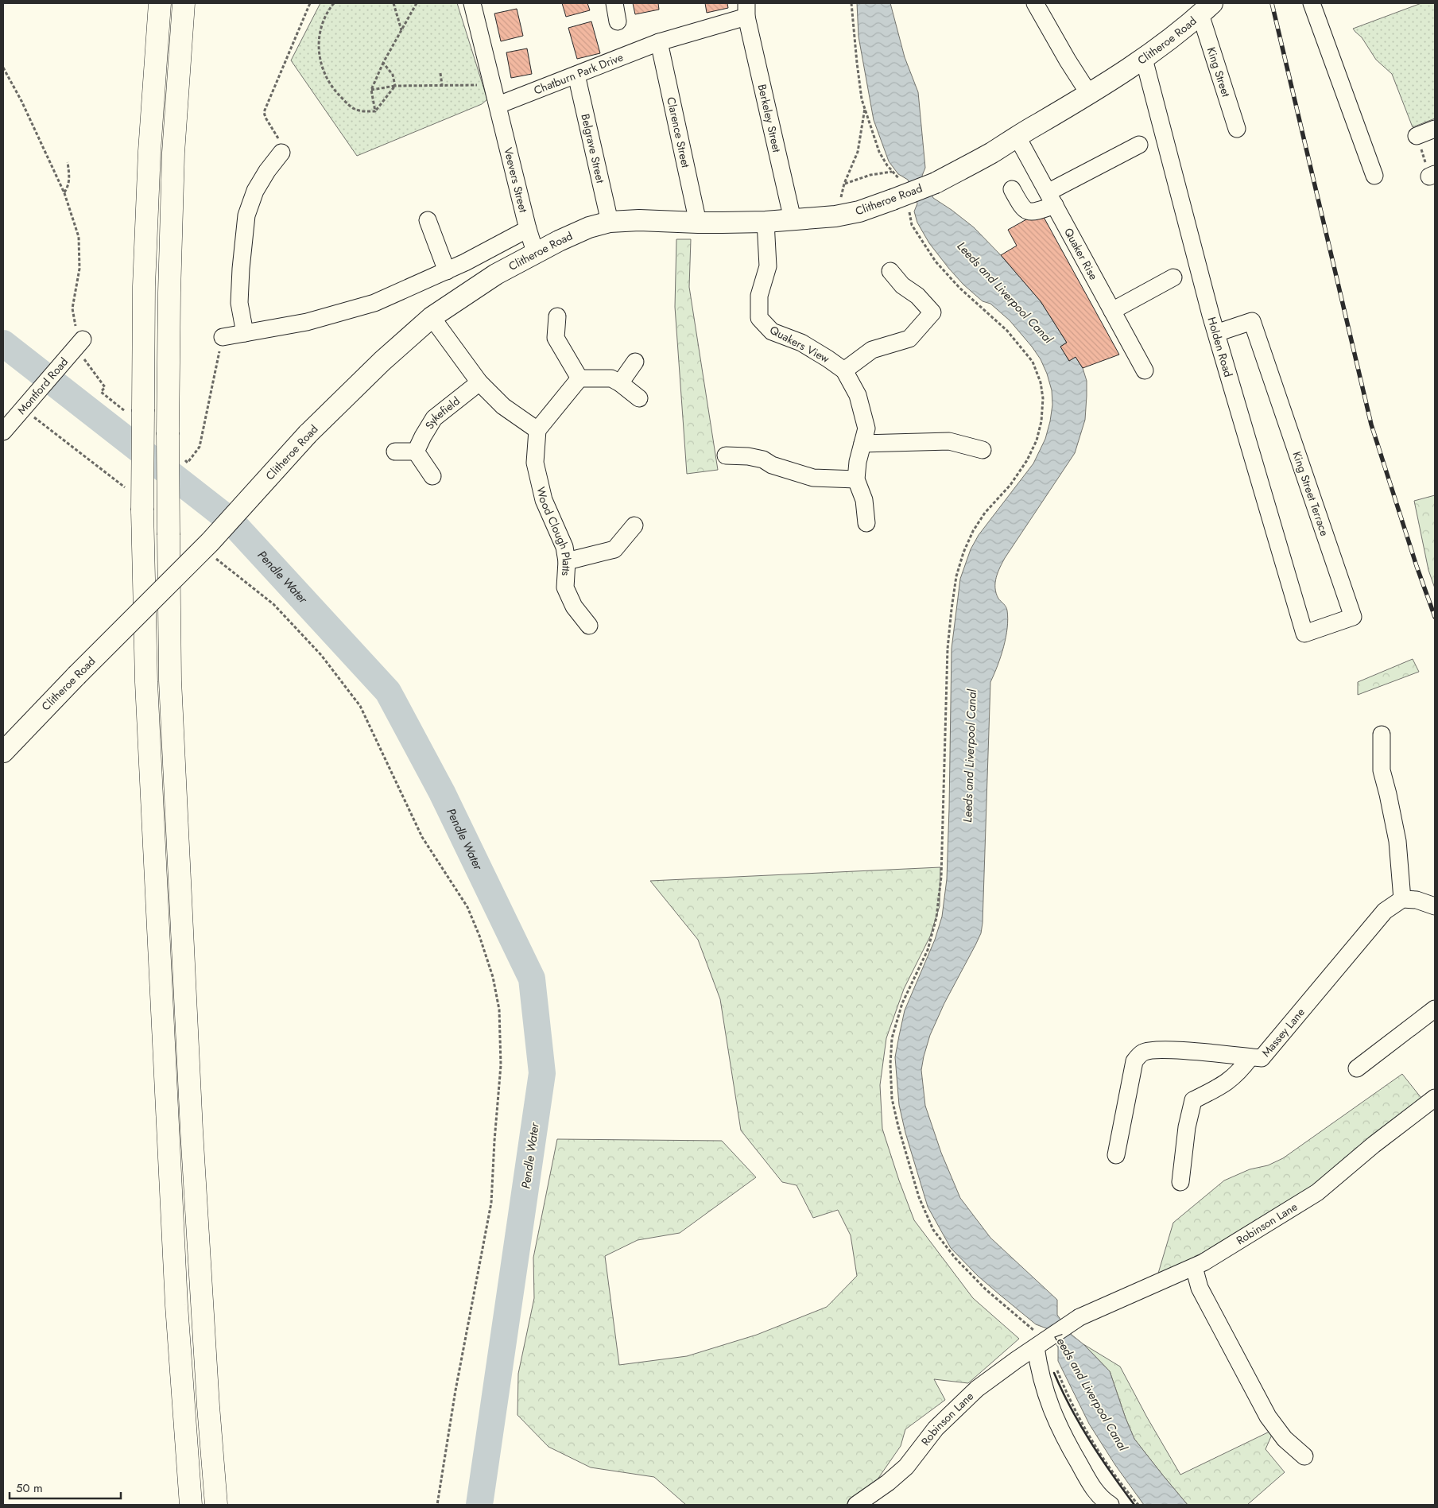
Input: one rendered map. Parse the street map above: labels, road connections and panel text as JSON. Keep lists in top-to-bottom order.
{
  "streets": {
    "main road": ["Clitheroe Road"],
    "street": [
      "King Street",
      "Chatburn Park Drive",
      "Berkeley Street",
      "Clarence Street",
      "Belgrave Street",
      "Veevers Street",
      "Quaker Rise",
      "Quakers View",
      "Holden Road",
      "Montford Road",
      "Sykefield",
      "King Street Terrace",
      "Wood Clough Platts",
      "Massey Lane",
      "Robinson Lane"
    ]
  },
  "crossings": [
    ["Clitheroe Road", "King Street"],
    ["Clitheroe Road", "Berkeley Street"],
    ["Clitheroe Road", "Clarence Street"],
    ["Clitheroe Road", "Belgrave Street"],
    ["Clitheroe Road", "Veevers Street"],
    ["Clitheroe Road", "Quaker Rise"],
    ["Clitheroe Road", "Quakers View"],
    ["Clitheroe Road", "Holden Road"],
    ["Chatburn Park Drive", "Berkeley Street"],
    ["Chatburn Park Drive", "Clarence Street"],
    ["Chatburn Park Drive", "Belgrave Street"],
    ["Chatburn Park Drive", "Veevers Street"],
    ["Holden Road", "King Street Terrace"]
  ],
  "water": ["Leeds and Liverpool Canal", "Pendle Water"],
  "scale_bar": "50 m"
}
